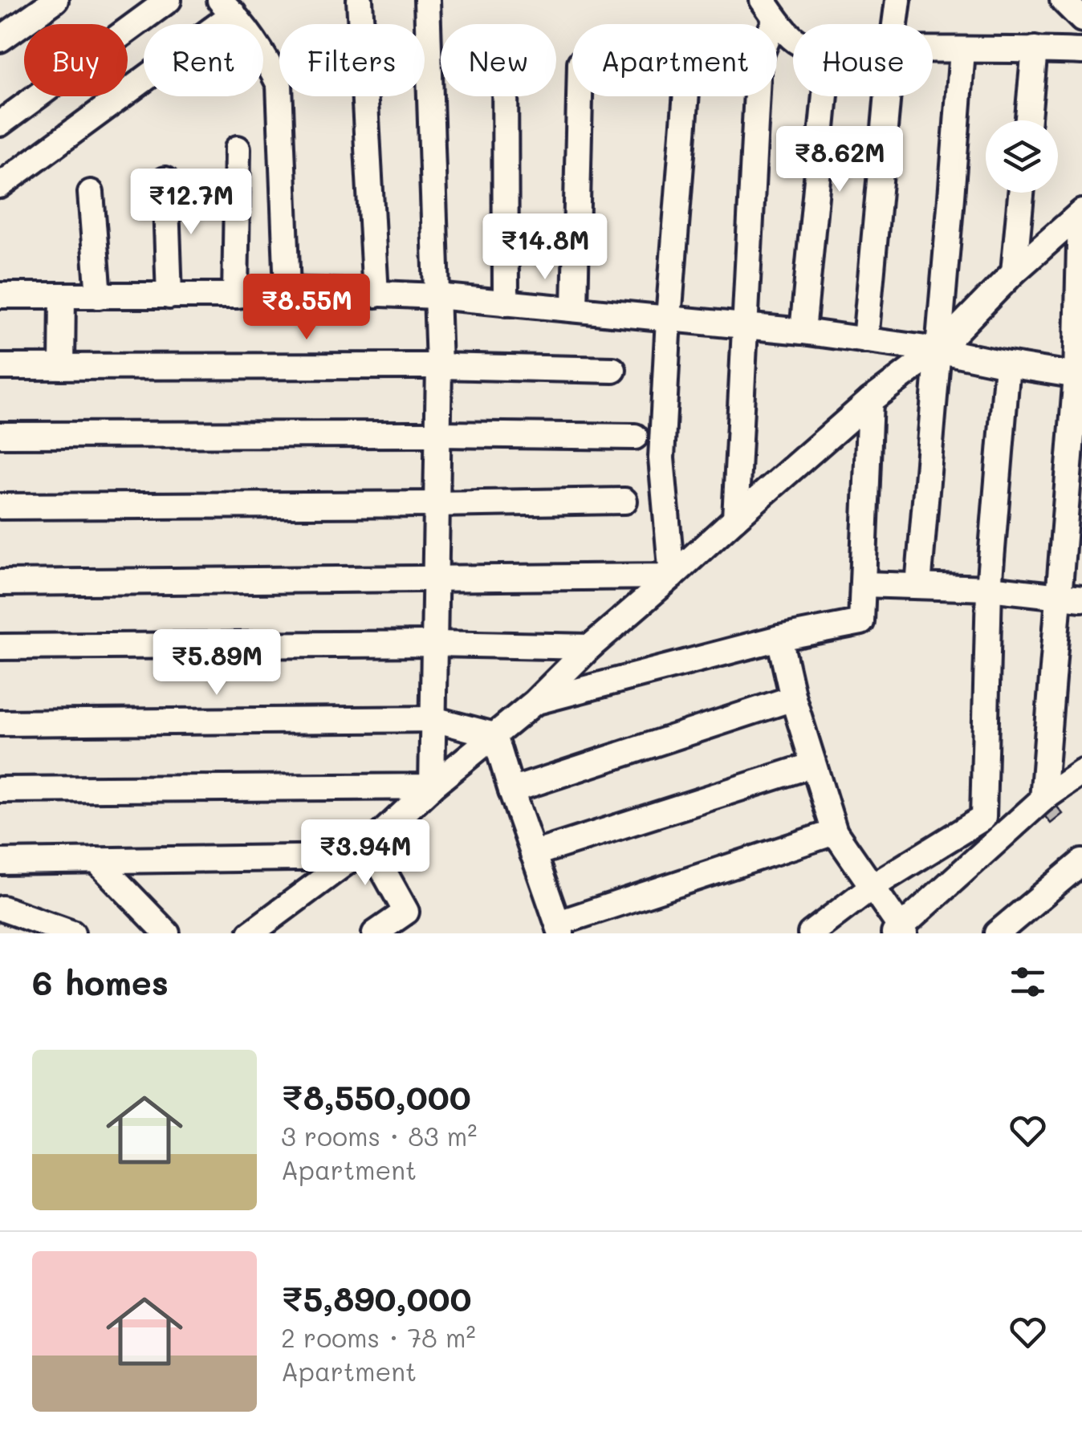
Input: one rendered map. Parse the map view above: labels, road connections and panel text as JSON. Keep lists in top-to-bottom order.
{
  "page": {
    "chip": [
      "Buy",
      "Rent",
      "Filters",
      "New",
      "Apartment",
      "House"
    ],
    "price": [
      "₹8.62M",
      "₹12.7M",
      "₹14.8M",
      "₹8.55M",
      "₹5.89M",
      "₹3.94M"
    ],
    "heading": "6 homes",
    "list": [
      {
        "name": "₹8,550,000",
        "note": "3 rooms · 83 m² · Apartment"
      },
      {
        "name": "₹5,890,000",
        "note": "2 rooms · 78 m² · Apartment"
      }
    ]
  }
}
